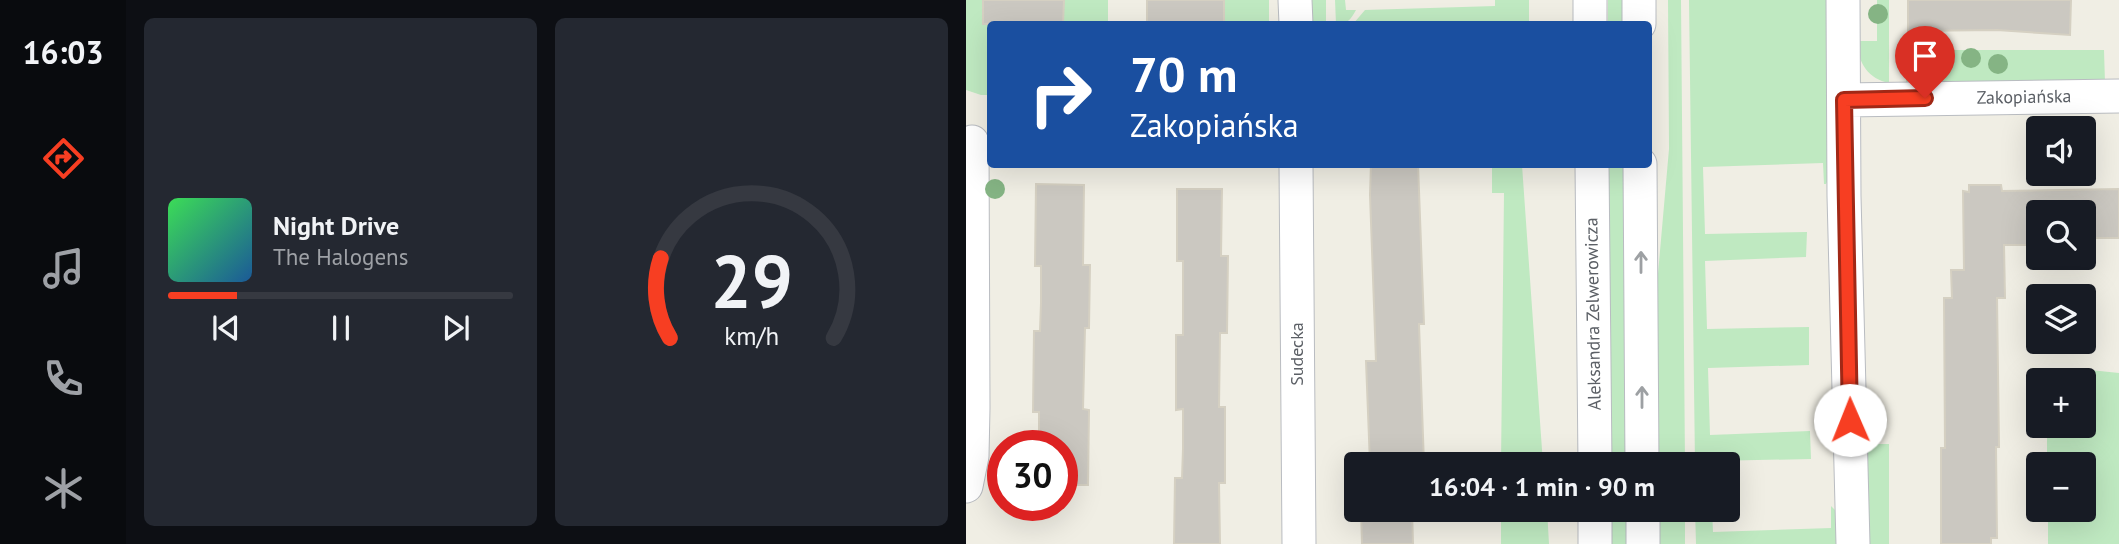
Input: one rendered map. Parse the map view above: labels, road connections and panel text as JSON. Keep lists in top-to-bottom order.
{
  "streets": {
    "street": ["Zakopiańska", "Aleksandra Zelwerowicza", "Sudecka"]
  },
  "page": {
    "tabs": "16:03",
    "turn": ["70 m", "Zakopiańska"],
    "map_buttons": ["+", "−"],
    "song": ["Night Drive", "The Halogens"],
    "limit": "30",
    "trip": "16:04 · 1 min · 90 m",
    "gauge": ["29", "km/h"]
  }
}
